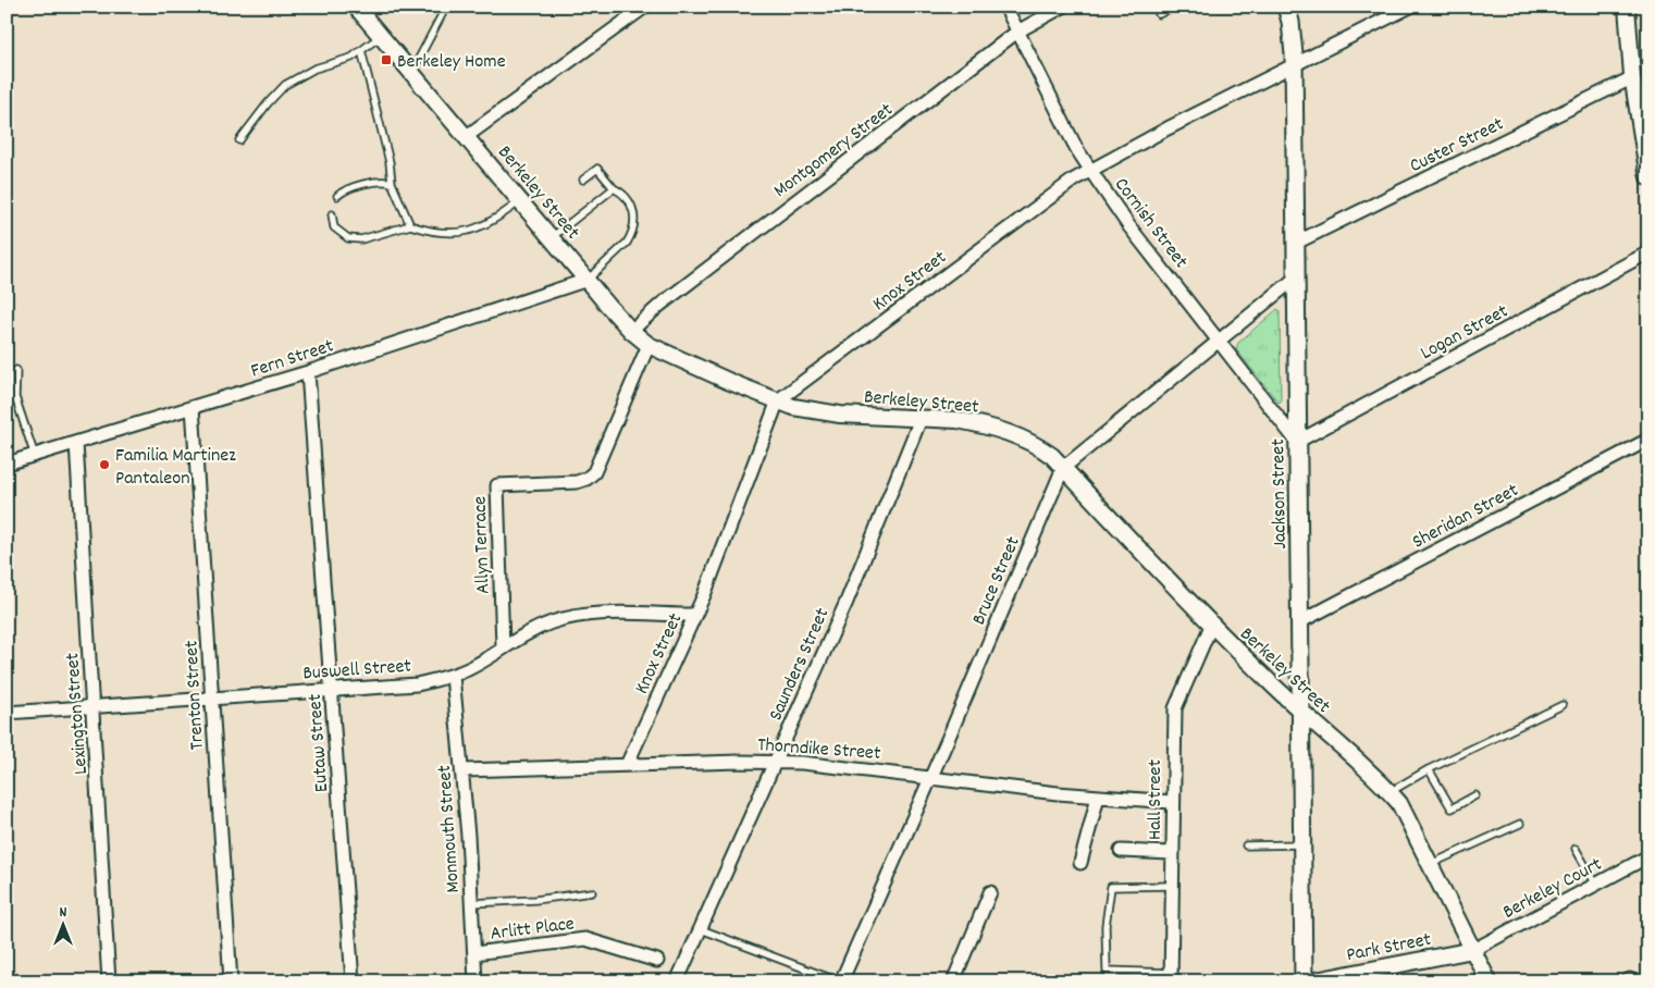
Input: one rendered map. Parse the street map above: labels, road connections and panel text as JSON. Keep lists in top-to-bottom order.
{
  "streets": {
    "main road": ["Jackson Street"],
    "street": [
      "Custer Street",
      "Montgomery Street",
      "Berkeley Street",
      "Cornish Street",
      "Knox Street",
      "Logan Street",
      "Fern Street",
      "Sheridan Street",
      "Allyn Terrace",
      "Bruce Street",
      "Saunders Street",
      "Buswell Street",
      "Trenton Street",
      "Lexington Street",
      "Eutaw Street",
      "Thorndike Street",
      "Hall Street",
      "Monmouth Street",
      "Berkeley Court",
      "Arlitt Place",
      "Park Street"
    ]
  },
  "crossings": [
    ["Custer Street", "Jackson Street"],
    ["Montgomery Street", "Berkeley Street"],
    ["Montgomery Street", "Cornish Street"],
    ["Berkeley Street", "Knox Street"],
    ["Berkeley Street", "Fern Street"],
    ["Berkeley Street", "Jackson Street"],
    ["Berkeley Street", "Allyn Terrace"],
    ["Berkeley Street", "Bruce Street"],
    ["Berkeley Street", "Saunders Street"],
    ["Berkeley Street", "Hall Street"],
    ["Berkeley Street", "Berkeley Court"],
    ["Berkeley Street", "Park Street"],
    ["Cornish Street", "Knox Street"],
    ["Cornish Street", "Logan Street"],
    ["Cornish Street", "Jackson Street"],
    ["Cornish Street", "Bruce Street"],
    ["Knox Street", "Jackson Street"],
    ["Knox Street", "Buswell Street"],
    ["Knox Street", "Thorndike Street"],
    ["Logan Street", "Jackson Street"],
    ["Fern Street", "Trenton Street"],
    ["Fern Street", "Lexington Street"],
    ["Fern Street", "Eutaw Street"],
    ["Jackson Street", "Sheridan Street"],
    ["Jackson Street", "Bruce Street"],
    ["Allyn Terrace", "Buswell Street"],
    ["Bruce Street", "Thorndike Street"],
    ["Saunders Street", "Thorndike Street"],
    ["Buswell Street", "Trenton Street"],
    ["Buswell Street", "Lexington Street"],
    ["Buswell Street", "Eutaw Street"],
    ["Buswell Street", "Monmouth Street"],
    ["Thorndike Street", "Hall Street"],
    ["Thorndike Street", "Monmouth Street"],
    ["Monmouth Street", "Arlitt Place"],
    ["Berkeley Court", "Park Street"]
  ],
  "places": {
    "transit": ["Berkeley Home"],
    "other": ["Familia Martinez Pantaleon"]
  },
  "north": "top"
}
